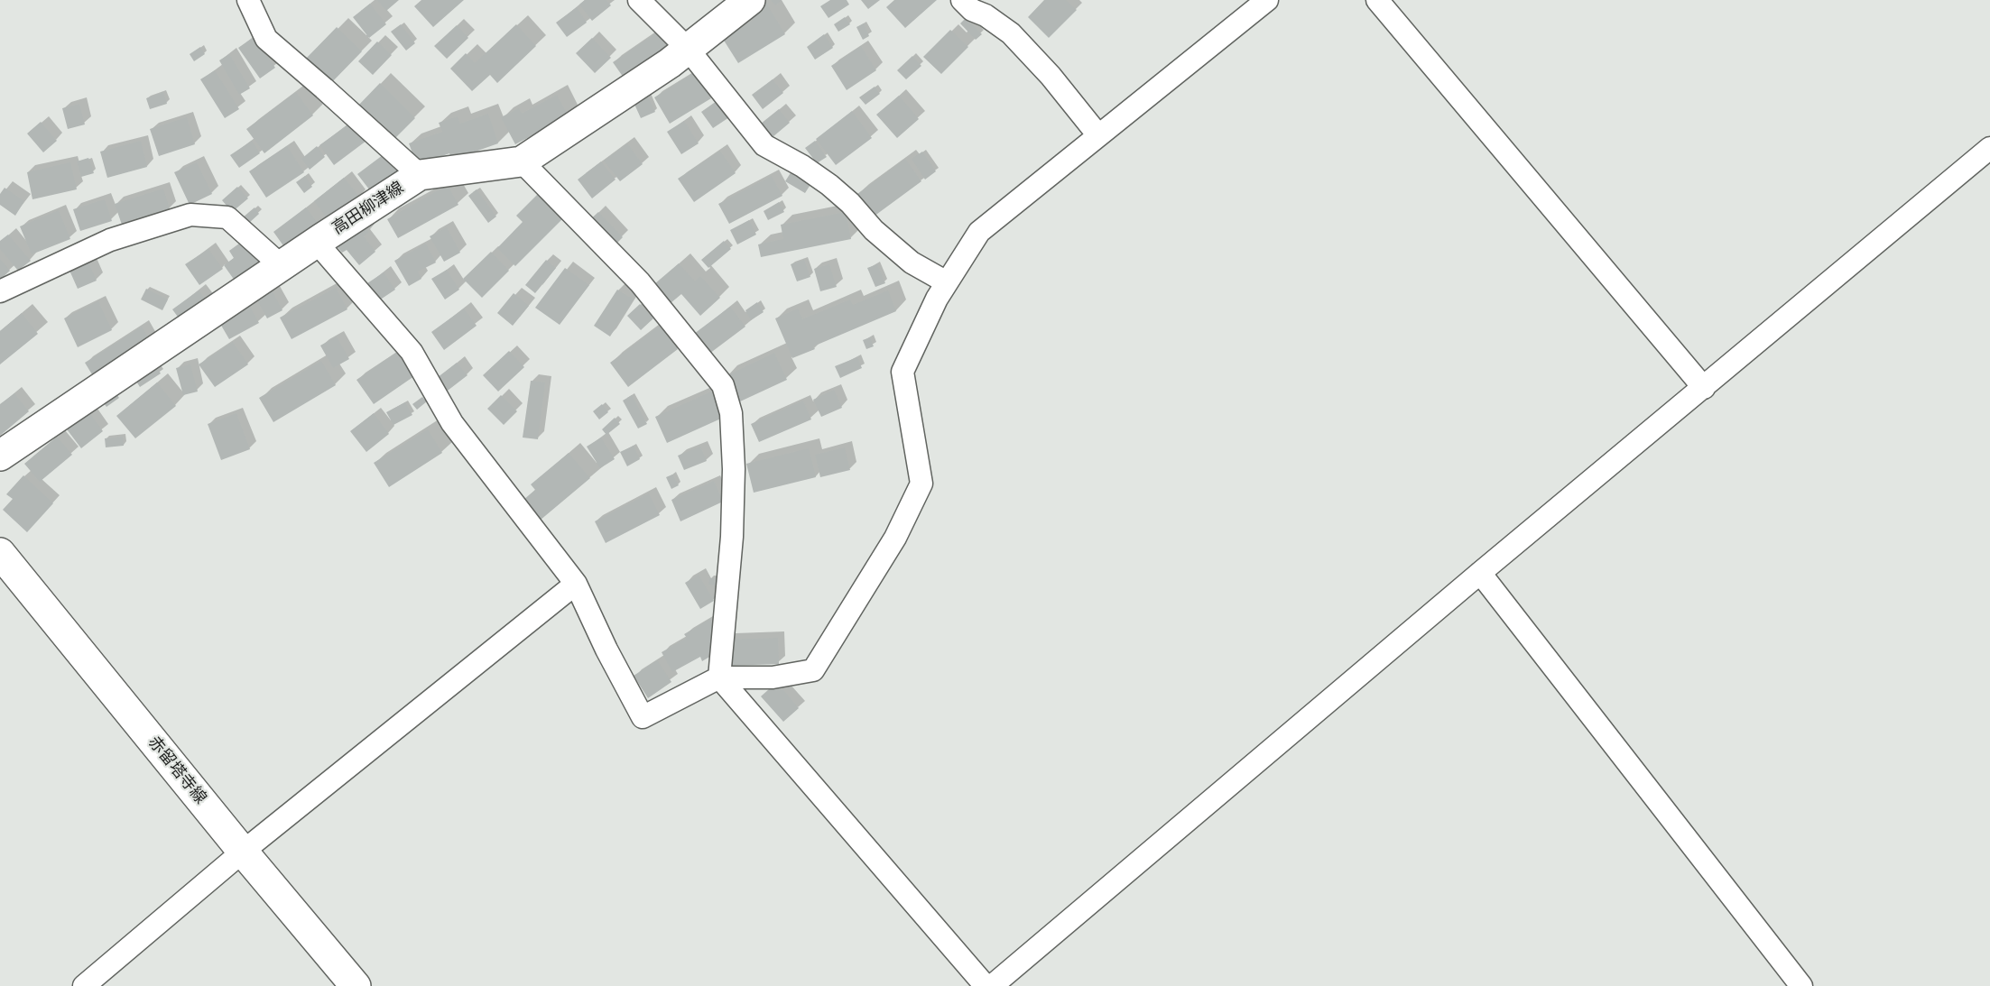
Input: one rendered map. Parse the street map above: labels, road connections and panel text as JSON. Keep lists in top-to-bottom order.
{
  "streets": {
    "main road": ["高田柳津線", "赤留塔寺線"]
  }
}
